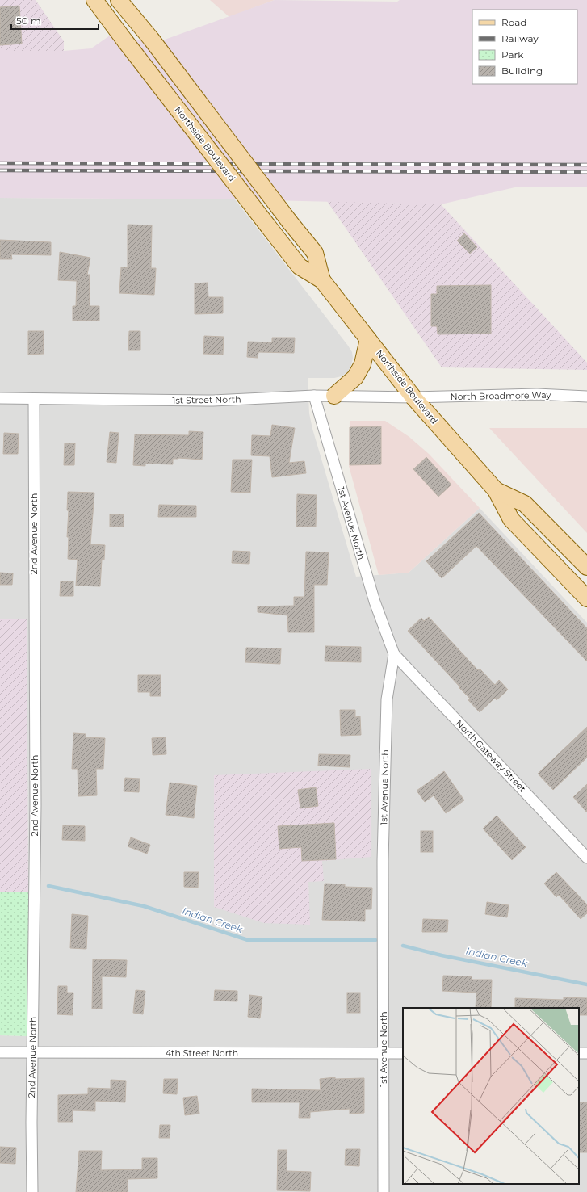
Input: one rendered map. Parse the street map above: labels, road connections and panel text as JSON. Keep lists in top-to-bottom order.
{
  "streets": {
    "main road": ["Northside Boulevard"],
    "street": [
      "North Broadmore Way",
      "1st Street North",
      "1st Avenue North",
      "2nd Avenue North",
      "North Gateway Street",
      "4th Street North"
    ]
  },
  "crossings": [
    ["Northside Boulevard", "North Broadmore Way"],
    ["Northside Boulevard", "1st Street North"],
    ["North Broadmore Way", "1st Street North"],
    ["1st Street North", "1st Avenue North"],
    ["1st Street North", "2nd Avenue North"],
    ["1st Avenue North", "North Gateway Street"],
    ["1st Avenue North", "4th Street North"],
    ["2nd Avenue North", "4th Street North"]
  ],
  "water": ["Indian Creek"],
  "legend": [
    "Road",
    "Railway",
    "Park",
    "Building"
  ],
  "scale_bar": "50 m"
}
